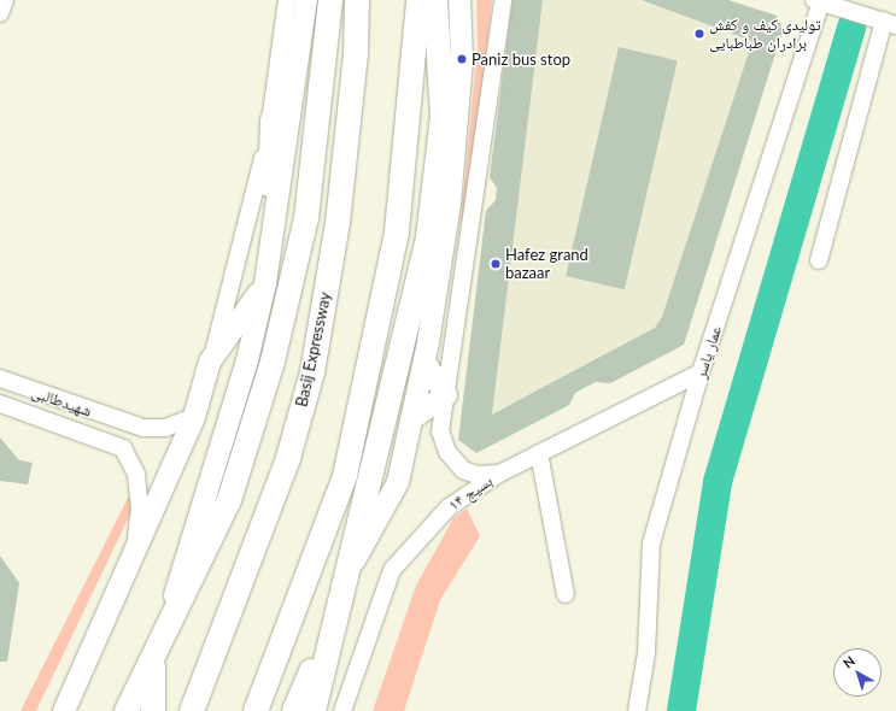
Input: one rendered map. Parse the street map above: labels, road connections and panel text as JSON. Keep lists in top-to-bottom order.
{
  "streets": {
    "highway": ["Basij Expressway"],
    "street": ["عمار یاسر", "شهیدطالبی", "بسیج ۱۴"]
  },
  "crossings": [
    ["عمار یاسر", "بسیج ۱۴"]
  ],
  "places": ["تولیدی کیف و کفش برادران طباطبایی", "Paniz bus stop", "Hafez grand bazaar"],
  "north": "top left"
}
